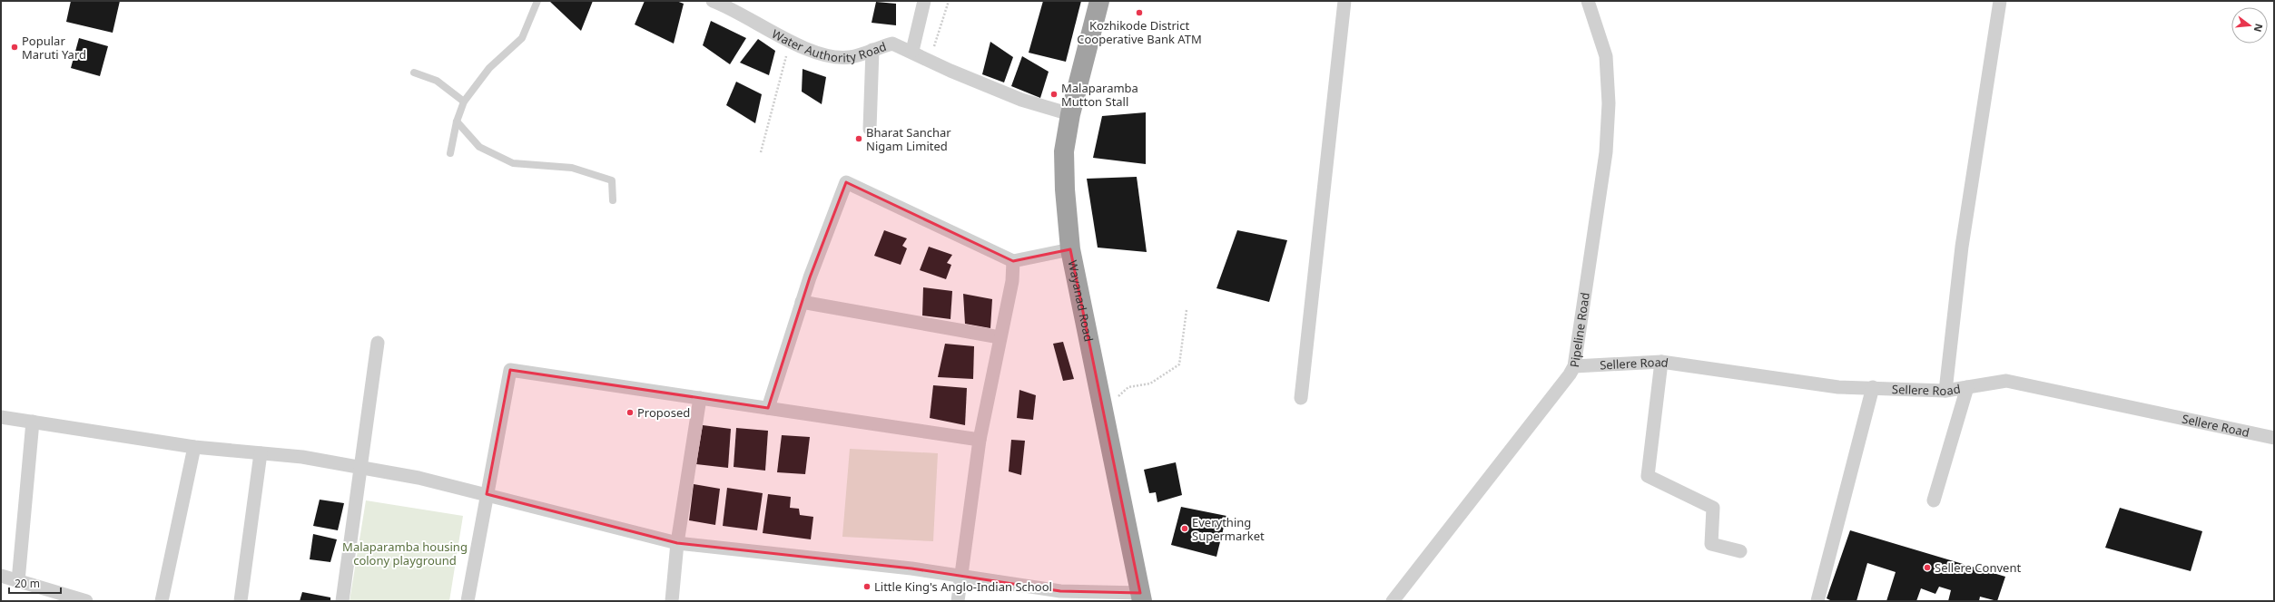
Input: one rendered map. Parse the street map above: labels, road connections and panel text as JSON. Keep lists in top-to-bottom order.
{
  "streets": {
    "highway": ["Wayanad Road"],
    "street": ["Water Authority Road", "Pipeline Road", "Sellere Road"]
  },
  "crossings": [
    ["Water Authority Road", "Wayanad Road"],
    ["Pipeline Road", "Sellere Road"]
  ],
  "parks": ["Malaparamba housing colony playground"],
  "places": [
    "Kozhikode District Cooperative Bank ATM",
    "Popular Maruti Yard",
    "Malaparamba Mutton Stall",
    "Bharat Sanchar Nigam Limited",
    "Proposed",
    "Everything Supermarket",
    "Sellere Convent",
    "Little King's Anglo-Indian School"
  ],
  "scale_bar": "20 m",
  "north": "right"
}
